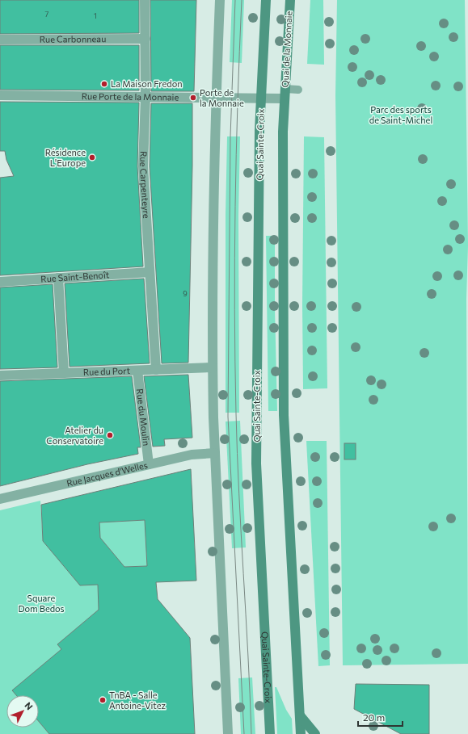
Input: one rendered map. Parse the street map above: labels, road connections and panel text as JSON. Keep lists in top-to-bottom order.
{
  "streets": {
    "main road": ["Quai de la Monnaie", "Quai Sainte-Croix"],
    "street": [
      "Rue Carbonneau",
      "Rue Porte de la Monnaie",
      "Rue Carpenteyre",
      "Rue Saint-Benoît",
      "Rue du Port",
      "Rue du Moulin",
      "Rue Jacques d'Welles"
    ]
  },
  "crossings": [
    ["Rue Carbonneau", "Rue Carpenteyre"],
    ["Quai de la Monnaie", "Quai Sainte-Croix"],
    ["Rue Porte de la Monnaie", "Quai Sainte-Croix"],
    ["Rue Porte de la Monnaie", "Rue Carpenteyre"],
    ["Rue Carpenteyre", "Rue Saint-Benoît"],
    ["Rue Carpenteyre", "Rue du Port"],
    ["Rue du Port", "Rue du Moulin"],
    ["Rue du Moulin", "Rue Jacques d'Welles"]
  ],
  "parks": ["Parc des sports de Saint-Michel", "Square Dom Bedos"],
  "places": [
    "La Maison Fredon",
    "Porte de la Monnaie",
    "Résidence L'Europe",
    "Atelier du Conservatoire",
    "TnBA - Salle Antoine-Vitez"
  ],
  "house_numbers": ["7", "1", "9"],
  "scale_bar": "20 m",
  "north": "top right"
}
